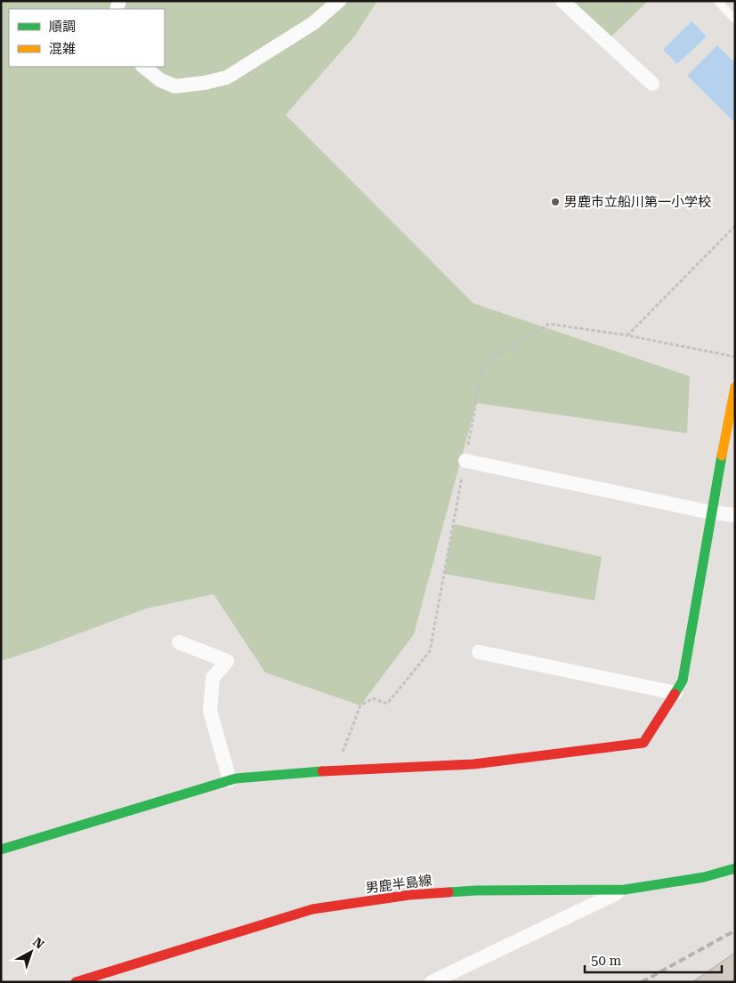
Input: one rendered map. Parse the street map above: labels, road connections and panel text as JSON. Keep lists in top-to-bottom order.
{
  "streets": {
    "street": ["男鹿半島線"]
  },
  "places": ["男鹿市立船川第一小学校"],
  "legend": ["順調", "混雑"],
  "scale_bar": "50 m",
  "north": "top right"
}
